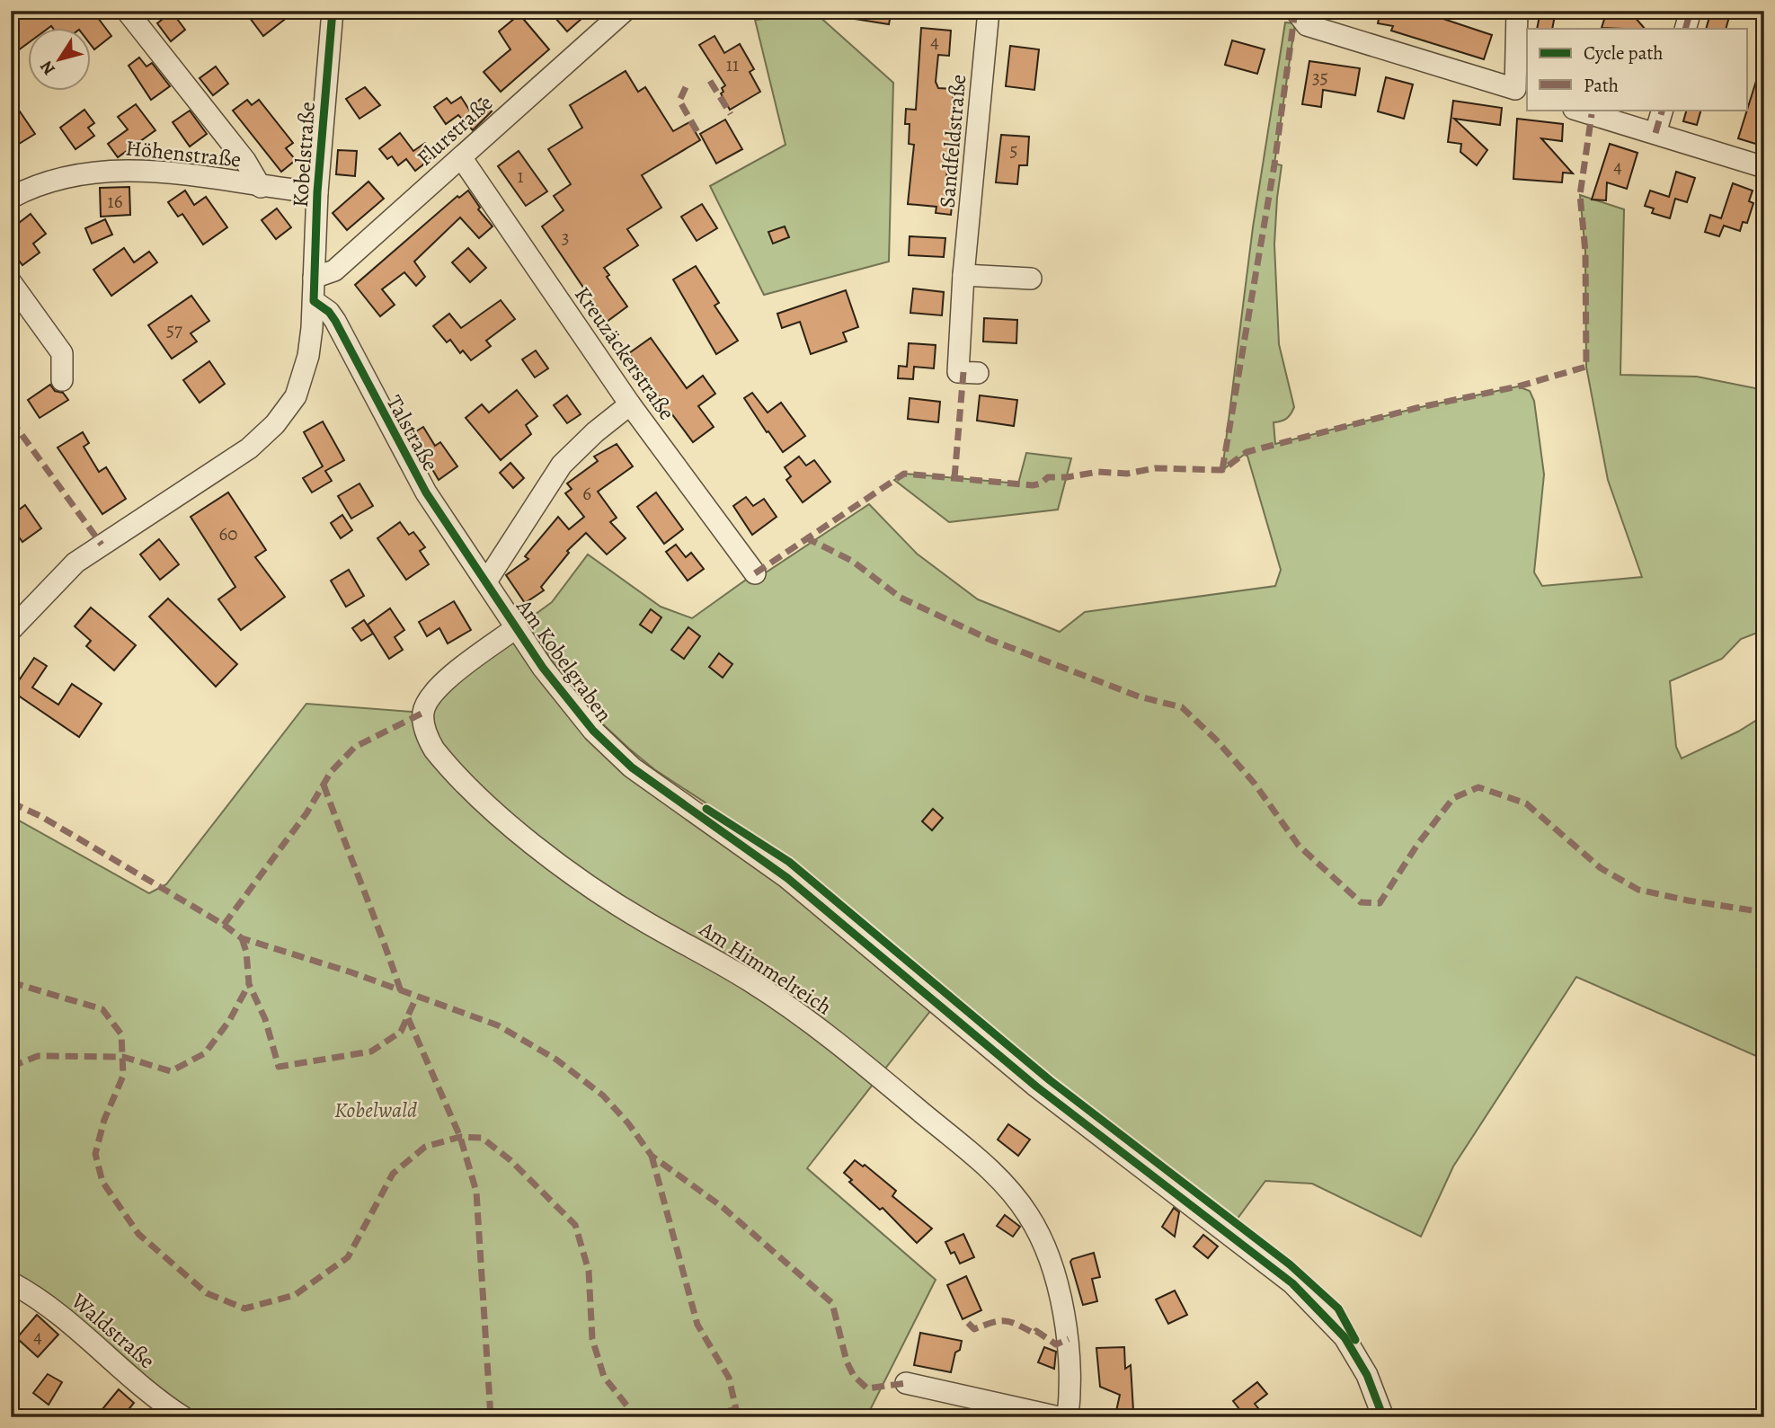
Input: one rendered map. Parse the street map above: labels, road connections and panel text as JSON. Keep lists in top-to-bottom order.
{
  "streets": {
    "street": [
      "Flurstraße",
      "Sandfeldstraße",
      "Höhenstraße",
      "Kobelstraße",
      "Kreuzäckerstraße",
      "Talstraße",
      "Am Kobelgraben",
      "Am Himmelreich",
      "Waldstraße"
    ]
  },
  "crossings": [
    ["Flurstraße", "Kobelstraße"],
    ["Flurstraße", "Kreuzäckerstraße"],
    ["Höhenstraße", "Kobelstraße"],
    ["Kobelstraße", "Talstraße"],
    ["Talstraße", "Am Kobelgraben"],
    ["Am Kobelgraben", "Am Himmelreich"]
  ],
  "parks": ["Kobelwald"],
  "house_numbers": [
    "4",
    "11",
    "35",
    "5",
    "4",
    "1",
    "16",
    "3",
    "57",
    "6",
    "60",
    "4"
  ],
  "legend": ["Cycle path", "Path"],
  "north": "bottom left"
}
